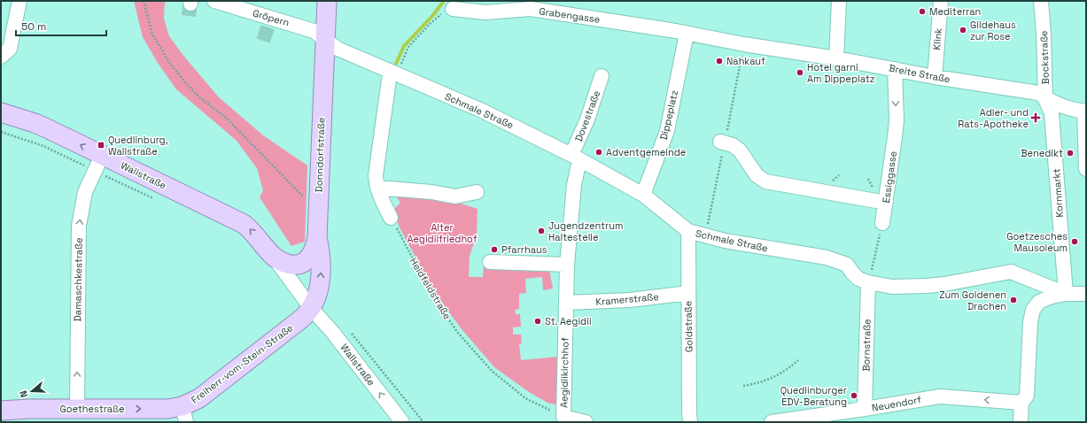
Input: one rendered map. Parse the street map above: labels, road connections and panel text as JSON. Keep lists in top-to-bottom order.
{
  "streets": {
    "main road": [
      "Donndorfstraße",
      "Wallstraße",
      "Freiherr-vom-Stein-Straße",
      "Goethestraße"
    ],
    "street": [
      "Grabengasse",
      "Gröpern",
      "Klink",
      "Bockstraße",
      "Breite Straße",
      "Schmale Straße",
      "Dippeplatz",
      "Dovestraße",
      "Essiggasse",
      "Kornmarkt",
      "Damaschkestraße",
      "Kramerstraße",
      "Goldstraße",
      "Bornstraße",
      "Aegidiikirchhof",
      "Neuendorf"
    ],
    "path": ["Heidfeldstraße"]
  },
  "crossings": [
    ["Grabengasse", "Breite Straße"],
    ["Grabengasse", "Dippeplatz"],
    ["Gröpern", "Schmale Straße"],
    ["Gröpern", "Donndorfstraße"],
    ["Klink", "Breite Straße"],
    ["Bockstraße", "Breite Straße"],
    ["Bockstraße", "Kornmarkt"],
    ["Breite Straße", "Dippeplatz"],
    ["Breite Straße", "Essiggasse"],
    ["Schmale Straße", "Dippeplatz"],
    ["Schmale Straße", "Dovestraße"],
    ["Schmale Straße", "Donndorfstraße"],
    ["Schmale Straße", "Kornmarkt"],
    ["Schmale Straße", "Goldstraße"],
    ["Schmale Straße", "Bornstraße"],
    ["Schmale Straße", "Aegidiikirchhof"],
    ["Dovestraße", "Aegidiikirchhof"],
    ["Donndorfstraße", "Wallstraße"],
    ["Donndorfstraße", "Freiherr-vom-Stein-Straße"],
    ["Wallstraße", "Damaschkestraße"],
    ["Wallstraße", "Freiherr-vom-Stein-Straße"],
    ["Damaschkestraße", "Goethestraße"],
    ["Heidfeldstraße", "Aegidiikirchhof"],
    ["Kramerstraße", "Goldstraße"],
    ["Kramerstraße", "Aegidiikirchhof"],
    ["Bornstraße", "Neuendorf"],
    ["Freiherr-vom-Stein-Straße", "Goethestraße"]
  ],
  "one_way": [
    "Wallstraße",
    "Essiggasse",
    "Damaschkestraße",
    "Neuendorf",
    "Goethestraße"
  ],
  "parks": ["Alter Aegidiifriedhof"],
  "places": {
    "other": [
      "Mediterran",
      "Gildehaus zur Rose",
      "Nahkauf",
      "Hotel garni Am Dippeplatz",
      "Adventgemeinde",
      "Benedikt",
      "Jugendzentrum Haltestelle",
      "Goetzesches Mausoleum",
      "Pfarrhaus",
      "Zum Goldenen Drachen",
      "St. Aegidii",
      "Quedlinburger EDV-Beratung"
    ],
    "health": ["Adler- und Rats-Apotheke"],
    "transit": ["Quedlinburg, Wallstraße"]
  },
  "scale_bar": "50 m",
  "north": "left"
}
